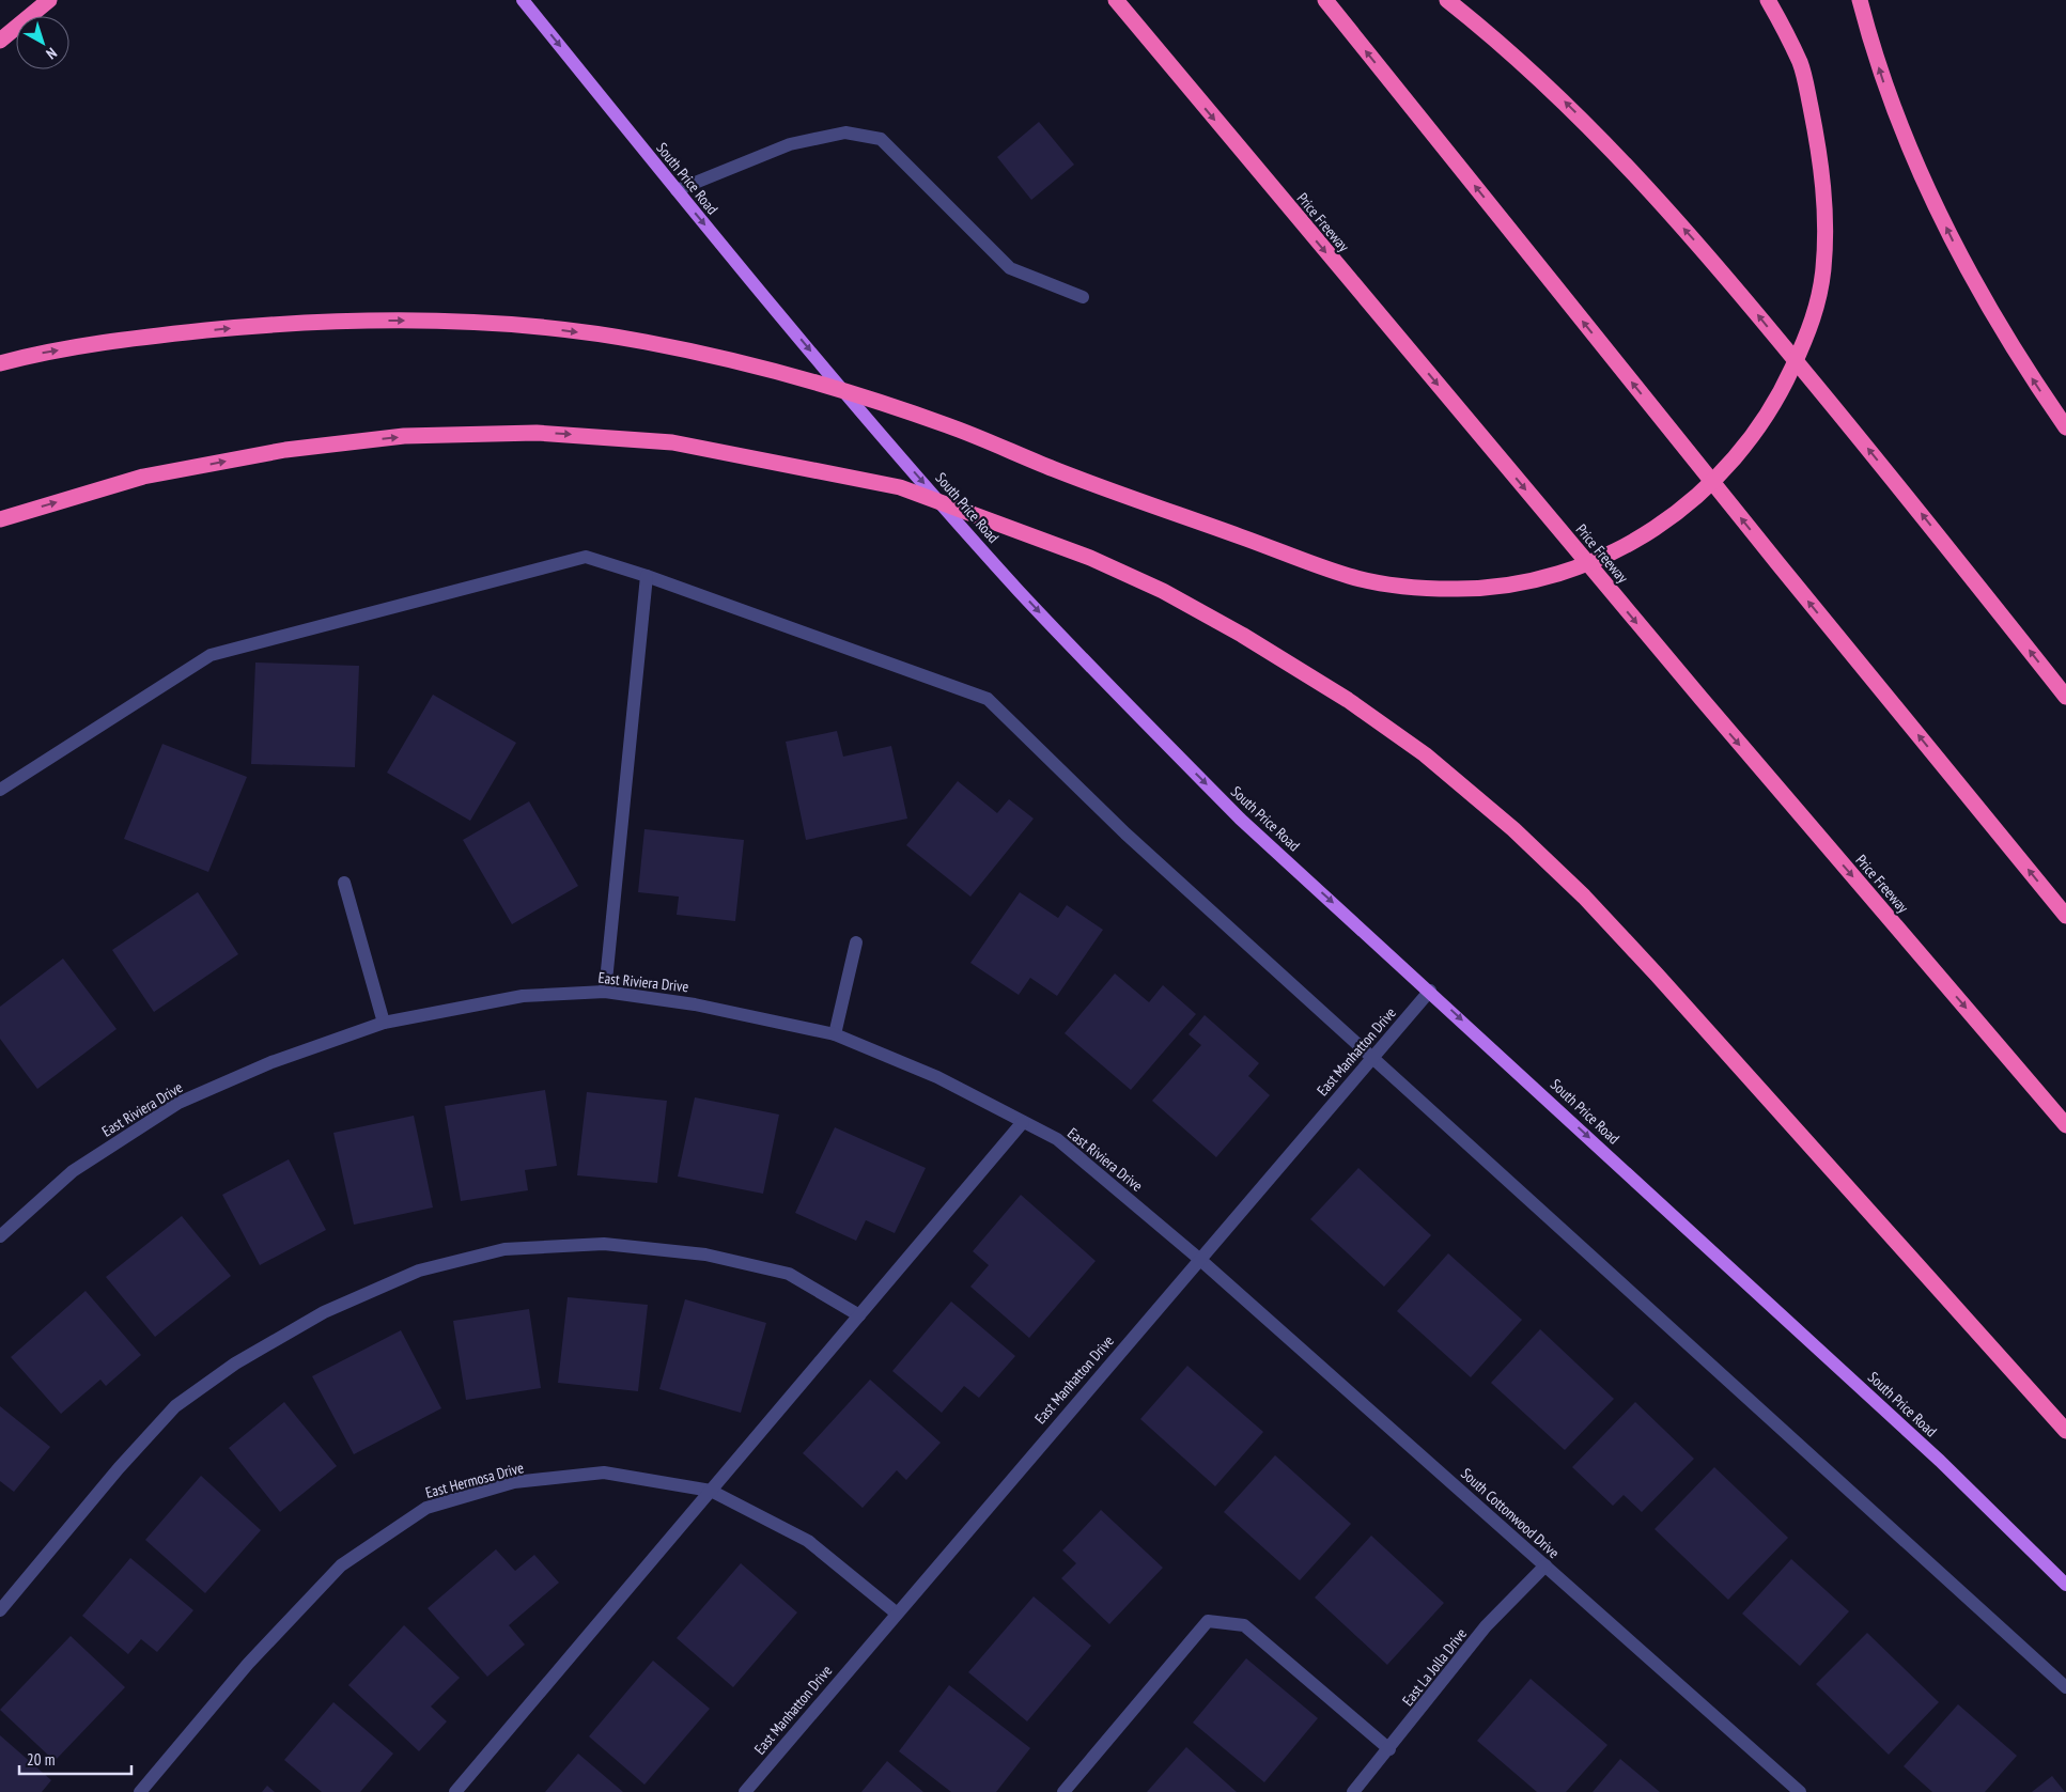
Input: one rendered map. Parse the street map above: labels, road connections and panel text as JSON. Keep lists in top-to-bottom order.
{
  "streets": {
    "highway": ["Price Freeway"],
    "main road": ["South Price Road"],
    "street": [
      "East Riviera Drive",
      "East Manhatton Drive",
      "East Hermosa Drive",
      "South Cottonwood Drive",
      "East La Jolla Drive"
    ]
  },
  "crossings": [
    ["South Price Road", "East Manhatton Drive"],
    ["East Riviera Drive", "East Manhatton Drive"],
    ["East Riviera Drive", "South Cottonwood Drive"],
    ["East Manhatton Drive", "East Hermosa Drive"],
    ["East Manhatton Drive", "South Cottonwood Drive"],
    ["South Cottonwood Drive", "East La Jolla Drive"]
  ],
  "one_way": ["South Price Road", "Price Freeway"],
  "scale_bar": "20 m",
  "north": "bottom right"
}
